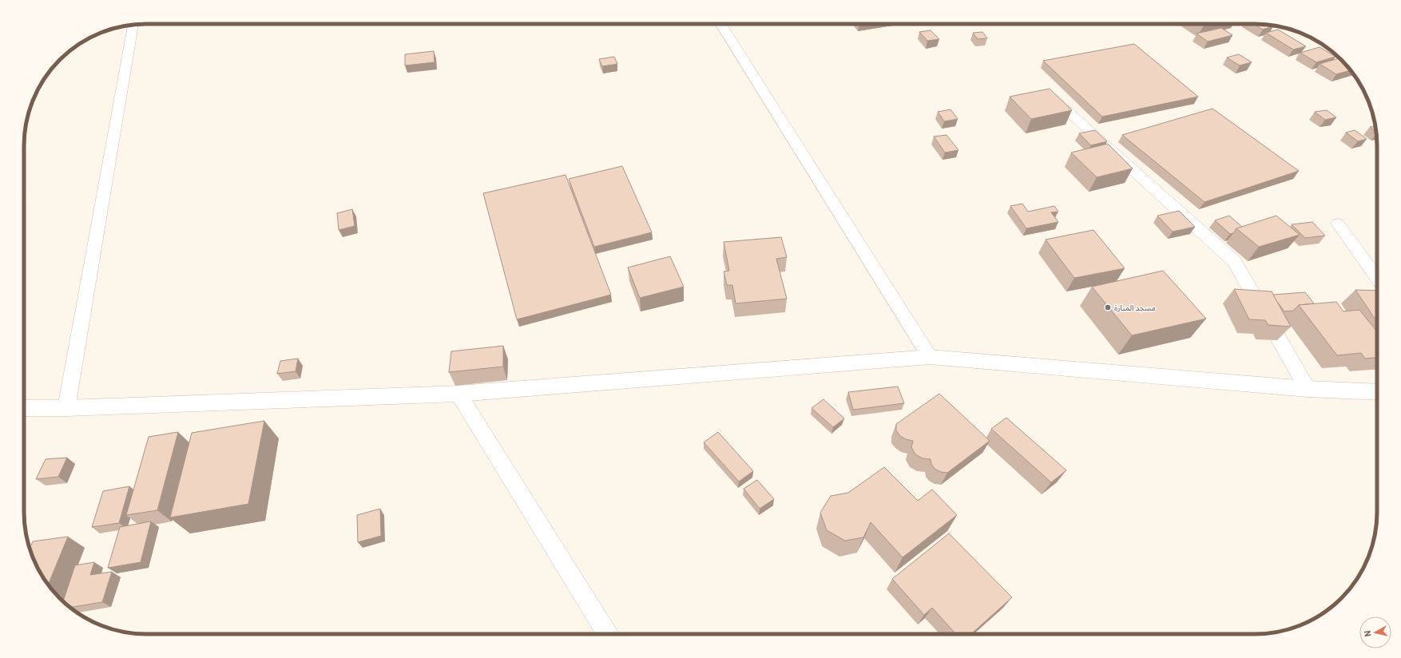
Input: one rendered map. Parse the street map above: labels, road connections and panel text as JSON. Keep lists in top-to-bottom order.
{
  "places": ["مسجد المنارة"],
  "north": "left"
}
